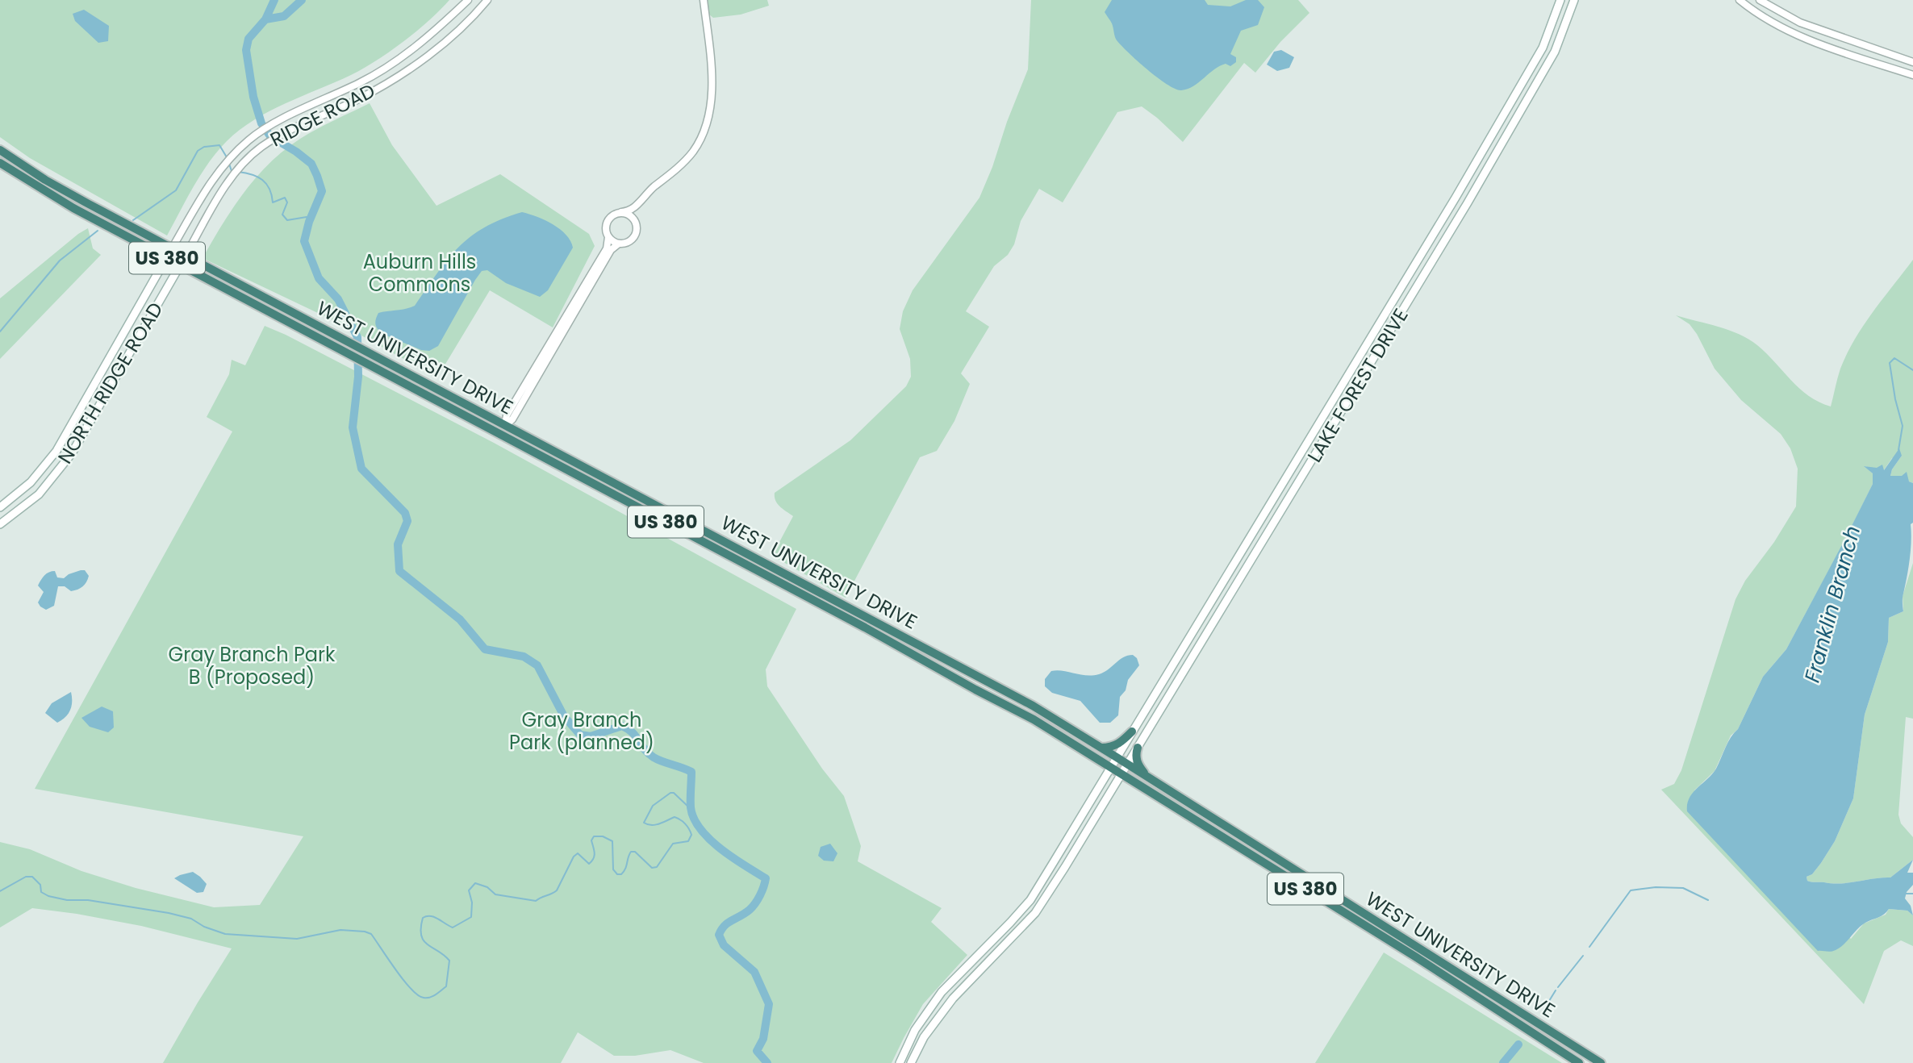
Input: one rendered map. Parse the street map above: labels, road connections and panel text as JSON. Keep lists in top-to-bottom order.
{
  "streets": {
    "highway": ["US 380", "WEST UNIVERSITY DRIVE"],
    "main road": ["NORTH RIDGE ROAD", "LAKE FOREST DRIVE"],
    "street": ["RIDGE ROAD"]
  },
  "crossings": [
    ["RIDGE ROAD", "WEST UNIVERSITY DRIVE"],
    ["RIDGE ROAD", "NORTH RIDGE ROAD"],
    ["WEST UNIVERSITY DRIVE", "NORTH RIDGE ROAD"],
    ["WEST UNIVERSITY DRIVE", "LAKE FOREST DRIVE"]
  ],
  "water": ["Franklin Branch"],
  "parks": ["Auburn Hills Commons", "Gray Branch Park B (Proposed)", "Gray Branch Park (planned)"]
}
